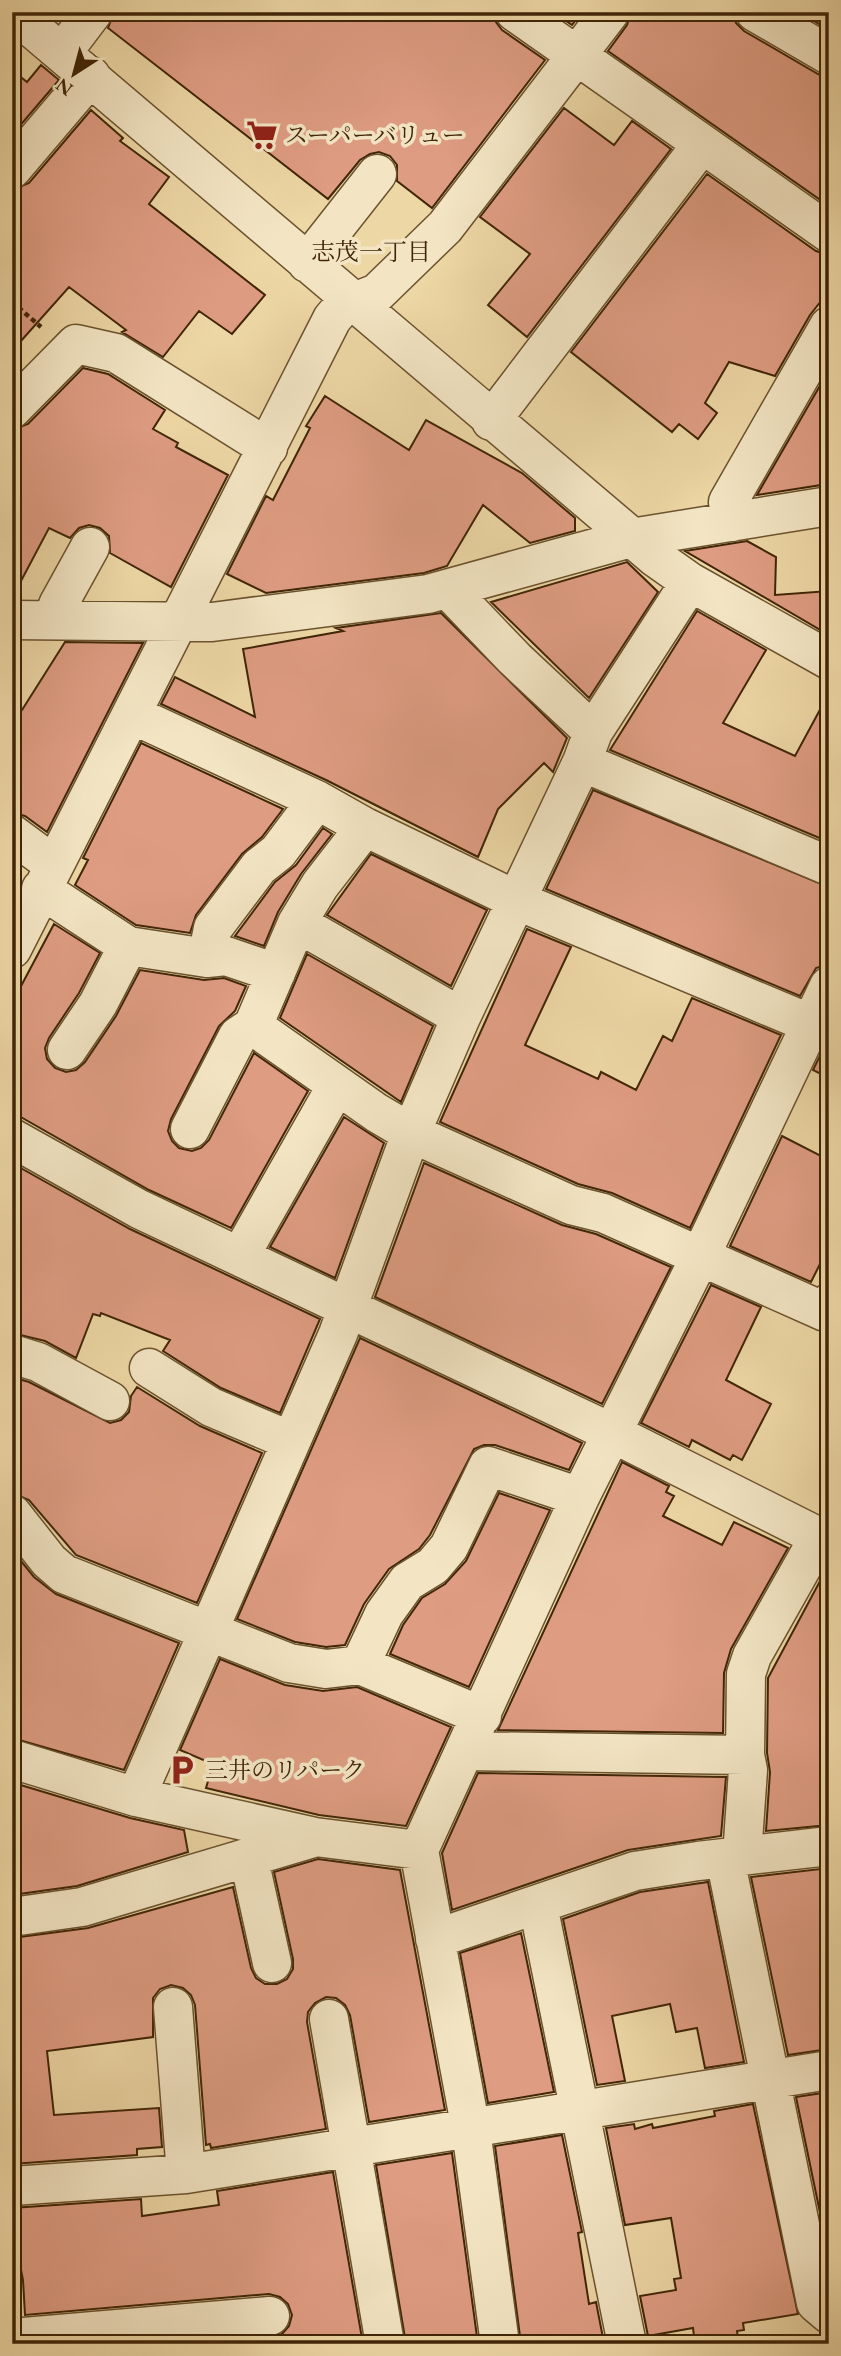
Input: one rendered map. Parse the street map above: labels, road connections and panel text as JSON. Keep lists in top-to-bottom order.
{
  "districts": ["志茂一丁目"],
  "places": {
    "supermarket": ["スーパーバリュー"],
    "parking": ["三井のリパーク"]
  },
  "north": "bottom left"
}
